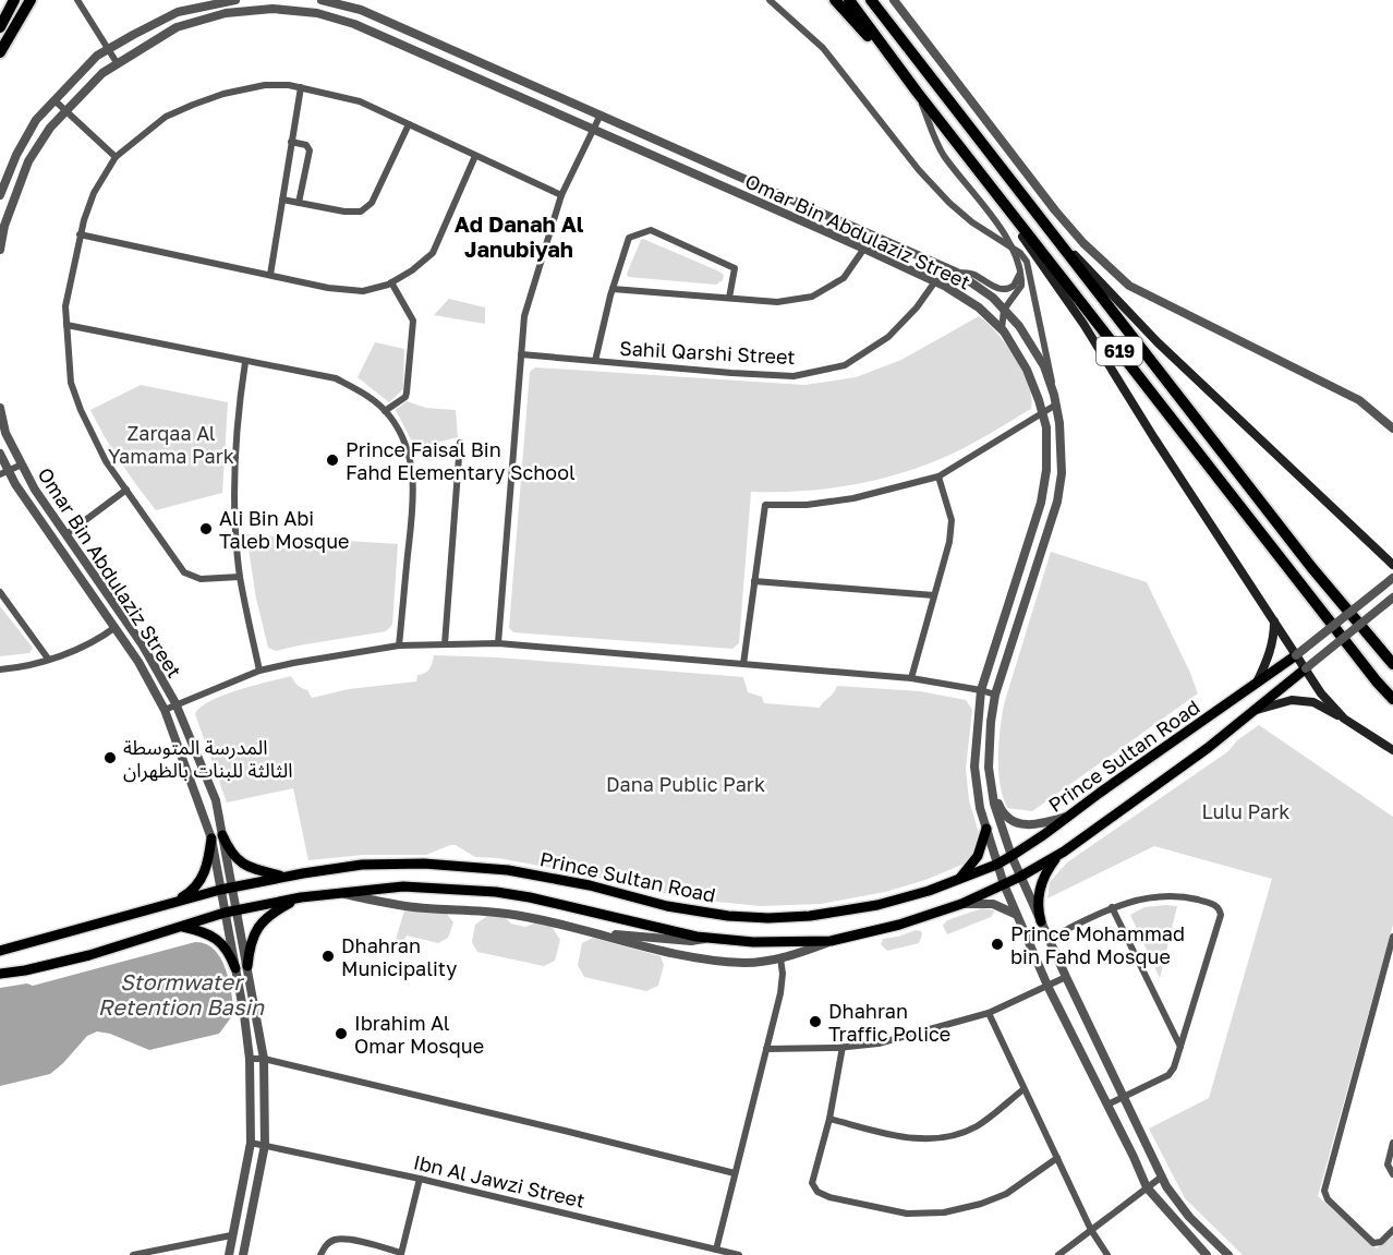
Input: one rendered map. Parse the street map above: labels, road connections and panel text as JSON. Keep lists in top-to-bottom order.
{
  "streets": {
    "highway": ["619"],
    "main road": ["Prince Sultan Road"],
    "street": ["Omar Bin Abdulaziz Street", "Sahil Qarshi Street", "Ibn Al Jawzi Street"]
  },
  "crossings": [
    ["Omar Bin Abdulaziz Street", "Sahil Qarshi Street"],
    ["Omar Bin Abdulaziz Street", "Prince Sultan Road"],
    ["Omar Bin Abdulaziz Street", "Ibn Al Jawzi Street"]
  ],
  "districts": ["Ad Danah Al Janubiyah"],
  "water": ["Stormwater Retention Basin"],
  "parks": ["Zarqaa Al Yamama Park", "Dana Public Park", "Lulu Park"],
  "places": [
    "Prince Faisal Bin Fahd Elementary School",
    "Ali Bin Abi Taleb Mosque",
    "المدرسة المتوسطة الثالثة للبنات بالظهران",
    "Prince Mohammad bin Fahd Mosque",
    "Dhahran Municipality",
    "Dhahran Traffic Police",
    "Ibrahim Al Omar Mosque"
  ]
}
